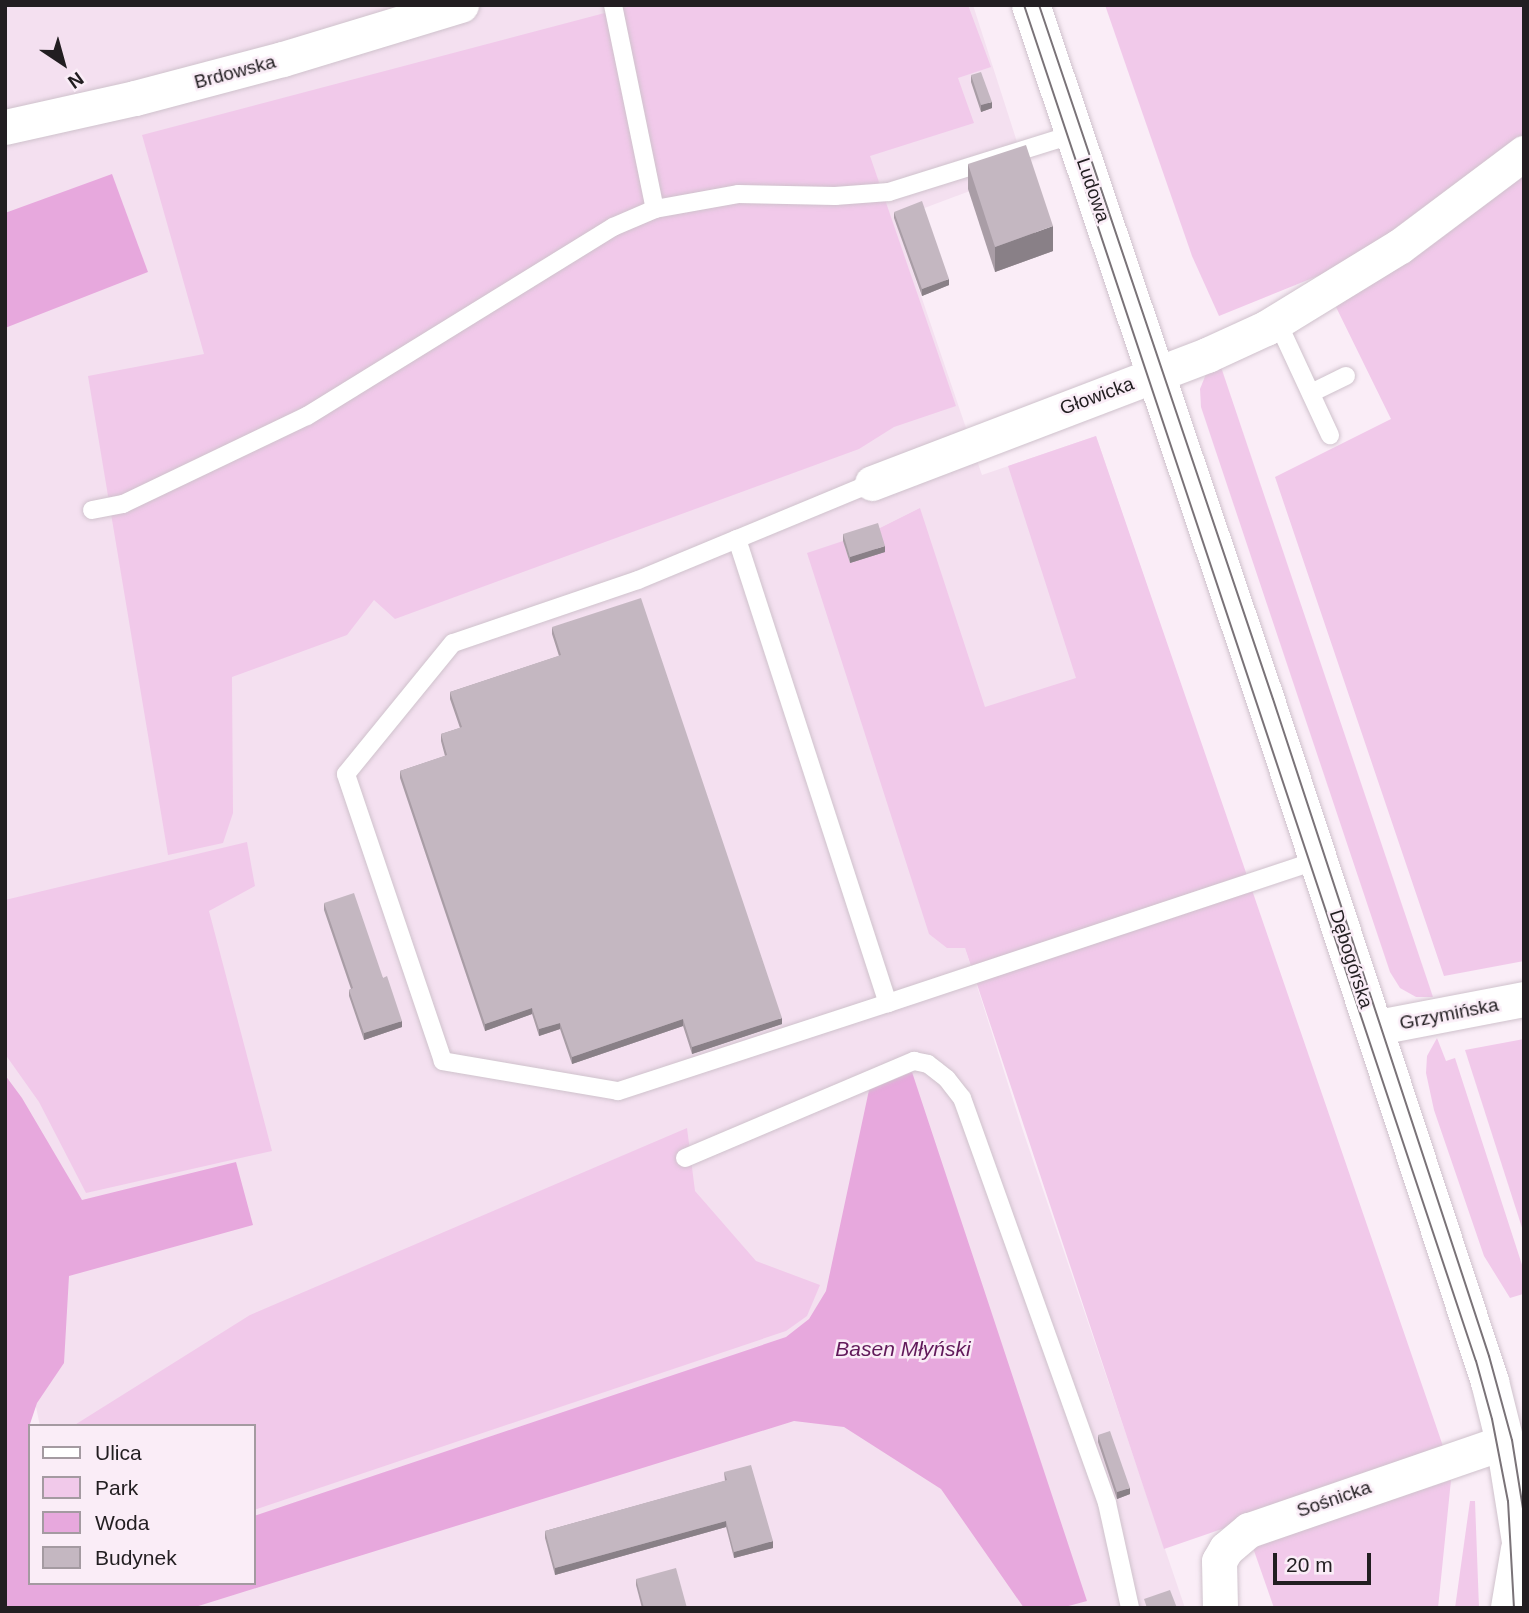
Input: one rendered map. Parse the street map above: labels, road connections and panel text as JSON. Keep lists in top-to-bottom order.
{
  "streets": {
    "street": [
      "Brdowska",
      "Ludowa",
      "Głowicka",
      "Dębogórska",
      "Grzymińska",
      "Sośnicka"
    ]
  },
  "crossings": [
    ["Ludowa", "Głowicka"],
    ["Ludowa", "Dębogórska"],
    ["Głowicka", "Dębogórska"],
    ["Dębogórska", "Grzymińska"],
    ["Dębogórska", "Sośnicka"]
  ],
  "water": ["Basen Młyński"],
  "legend": [
    "Ulica",
    "Park",
    "Woda",
    "Budynek"
  ],
  "scale_bar": "20 m",
  "north": "bottom right"
}
